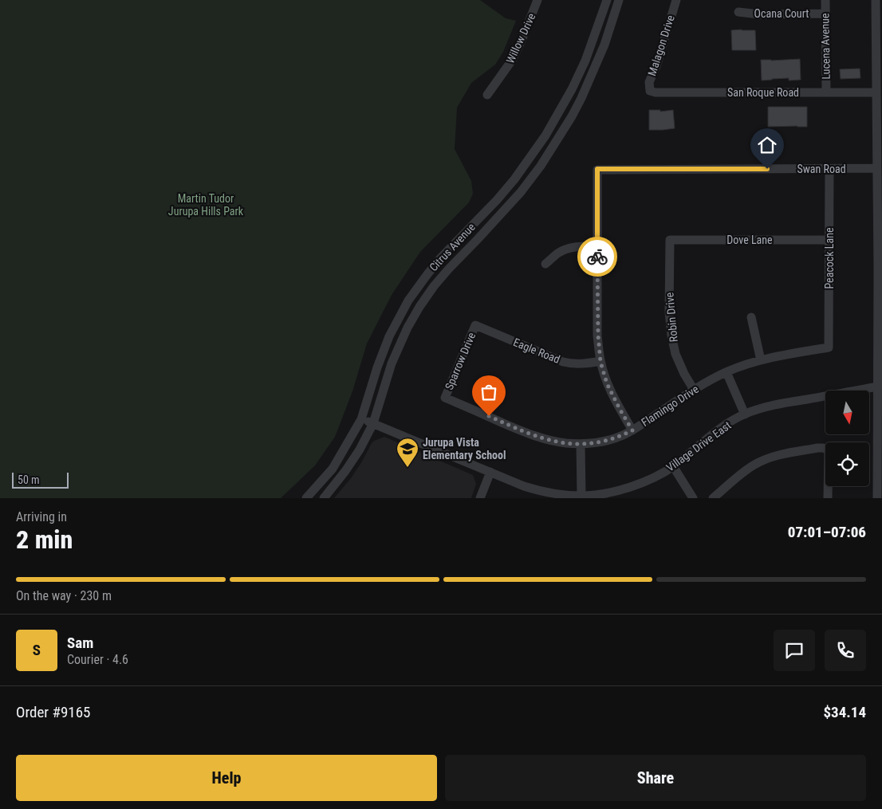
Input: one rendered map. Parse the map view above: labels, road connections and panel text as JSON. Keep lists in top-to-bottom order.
{
  "streets": {
    "street": [
      "Ocana Court",
      "Willow Drive",
      "Malagon Drive",
      "Lucena Avenue",
      "San Roque Road",
      "Swan Road",
      "Dove Lane",
      "Citrus Avenue",
      "Peacock Lane",
      "Robin Drive",
      "Eagle Road",
      "Sparrow Drive",
      "Flamingo Drive",
      "Village Drive East"
    ]
  },
  "crossings": [
    ["Ocana Court", "Lucena Avenue"],
    ["Malagon Drive", "San Roque Road"],
    ["Lucena Avenue", "San Roque Road"],
    ["Swan Road", "Peacock Lane"],
    ["Dove Lane", "Peacock Lane"],
    ["Dove Lane", "Robin Drive"],
    ["Citrus Avenue", "Village Drive East"],
    ["Peacock Lane", "Flamingo Drive"],
    ["Robin Drive", "Flamingo Drive"],
    ["Eagle Road", "Sparrow Drive"],
    ["Sparrow Drive", "Flamingo Drive"]
  ],
  "parks": ["Martin Tudor Jurupa Hills Park"],
  "places": {
    "school or university": ["Jurupa Vista Elementary School"]
  },
  "scale_bar": "50 m",
  "north": "bottom",
  "page": {
    "scale": "50 m",
    "heading": ["2 min", "Arriving in", "07:01–07:06"],
    "panel": [
      "Sam",
      "Courier · 4.6",
      "Order #9165",
      "$34.14"
    ],
    "bar": "On the way · 230 m",
    "round": "S",
    "buttons": ["Help", "Share"]
  }
}
